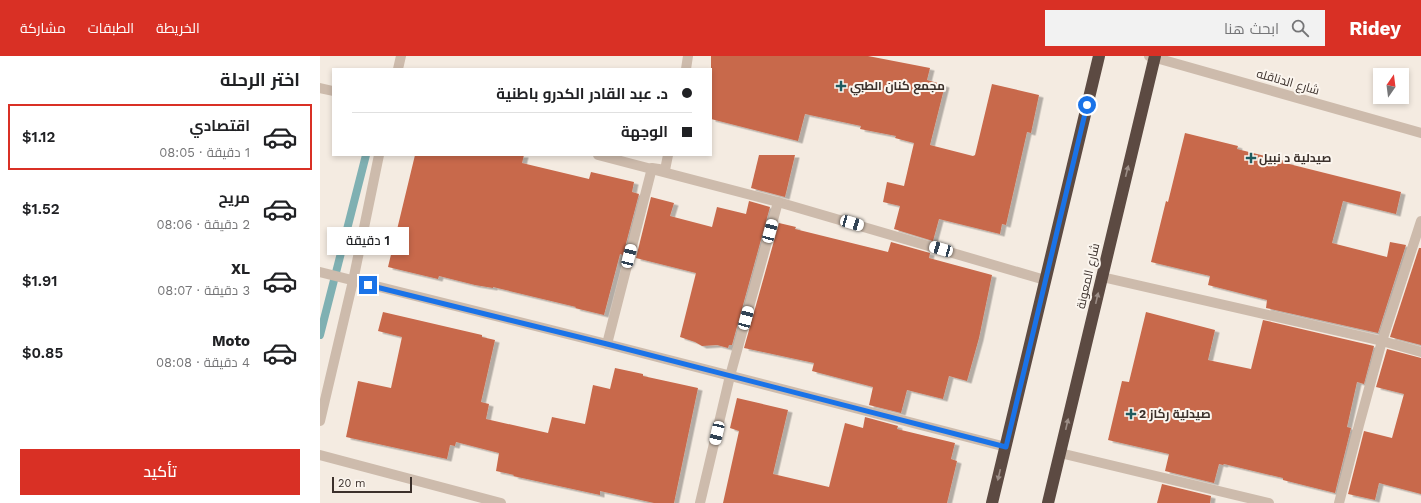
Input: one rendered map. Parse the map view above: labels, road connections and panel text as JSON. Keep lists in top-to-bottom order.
{
  "streets": {
    "highway": ["شارع المعونة"],
    "street": ["شارع الدناقله"]
  },
  "crossings": [
    ["شارع الدناقله", "شارع المعونة"]
  ],
  "places": {
    "health": ["مجمع كنان الطبي", "صيدلية د نبيل", "صيدلية ركاز 2"]
  },
  "scale_bar": "20 m",
  "north": "top",
  "page": {
    "header": "Ridey",
    "search": "ابحث هنا",
    "nav": ["الخريطة", "الطبقات", "مشاركة"],
    "heading": "اختر الرحلة",
    "banner": ["د. عبد القادر الكدرو باطنية", "الوجهة"],
    "list": [
      {
        "name": "اقتصادي",
        "note": "1 دقيقة · 08:05",
        "value": "$1.12"
      },
      {
        "name": "مريح",
        "note": "2 دقيقة · 08:06",
        "value": "$1.52"
      },
      {
        "name": "XL",
        "note": "3 دقيقة · 08:07",
        "value": "$1.91"
      },
      {
        "name": "Moto",
        "note": "4 دقيقة · 08:08",
        "value": "$0.85"
      }
    ],
    "bubble": "1 دقيقة",
    "buttons": "تأكيد",
    "scale": "20 m"
  }
}
